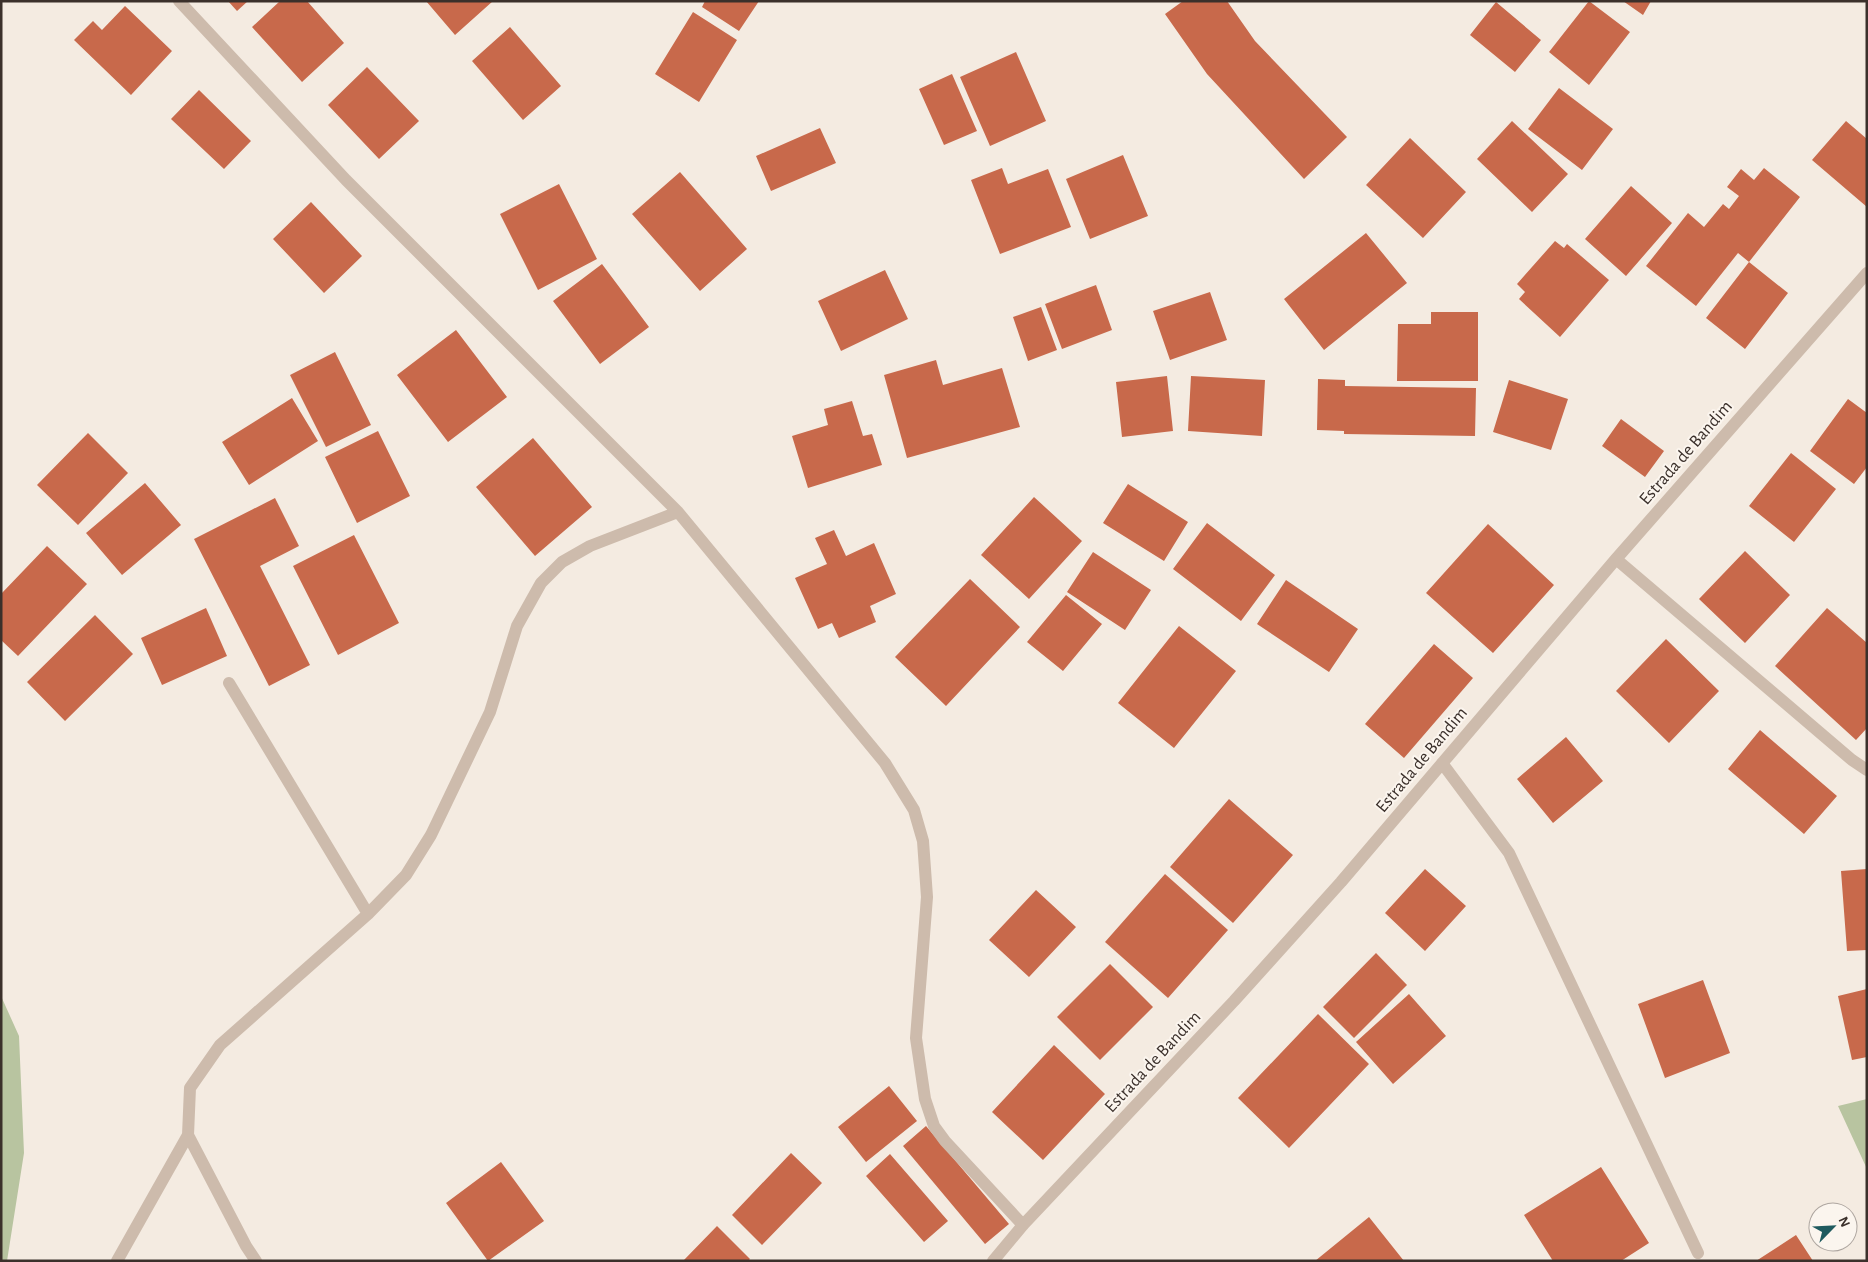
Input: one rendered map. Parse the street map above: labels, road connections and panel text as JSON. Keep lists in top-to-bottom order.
{
  "streets": {
    "street": ["Estrada de Bandim"]
  },
  "north": "top right"
}
